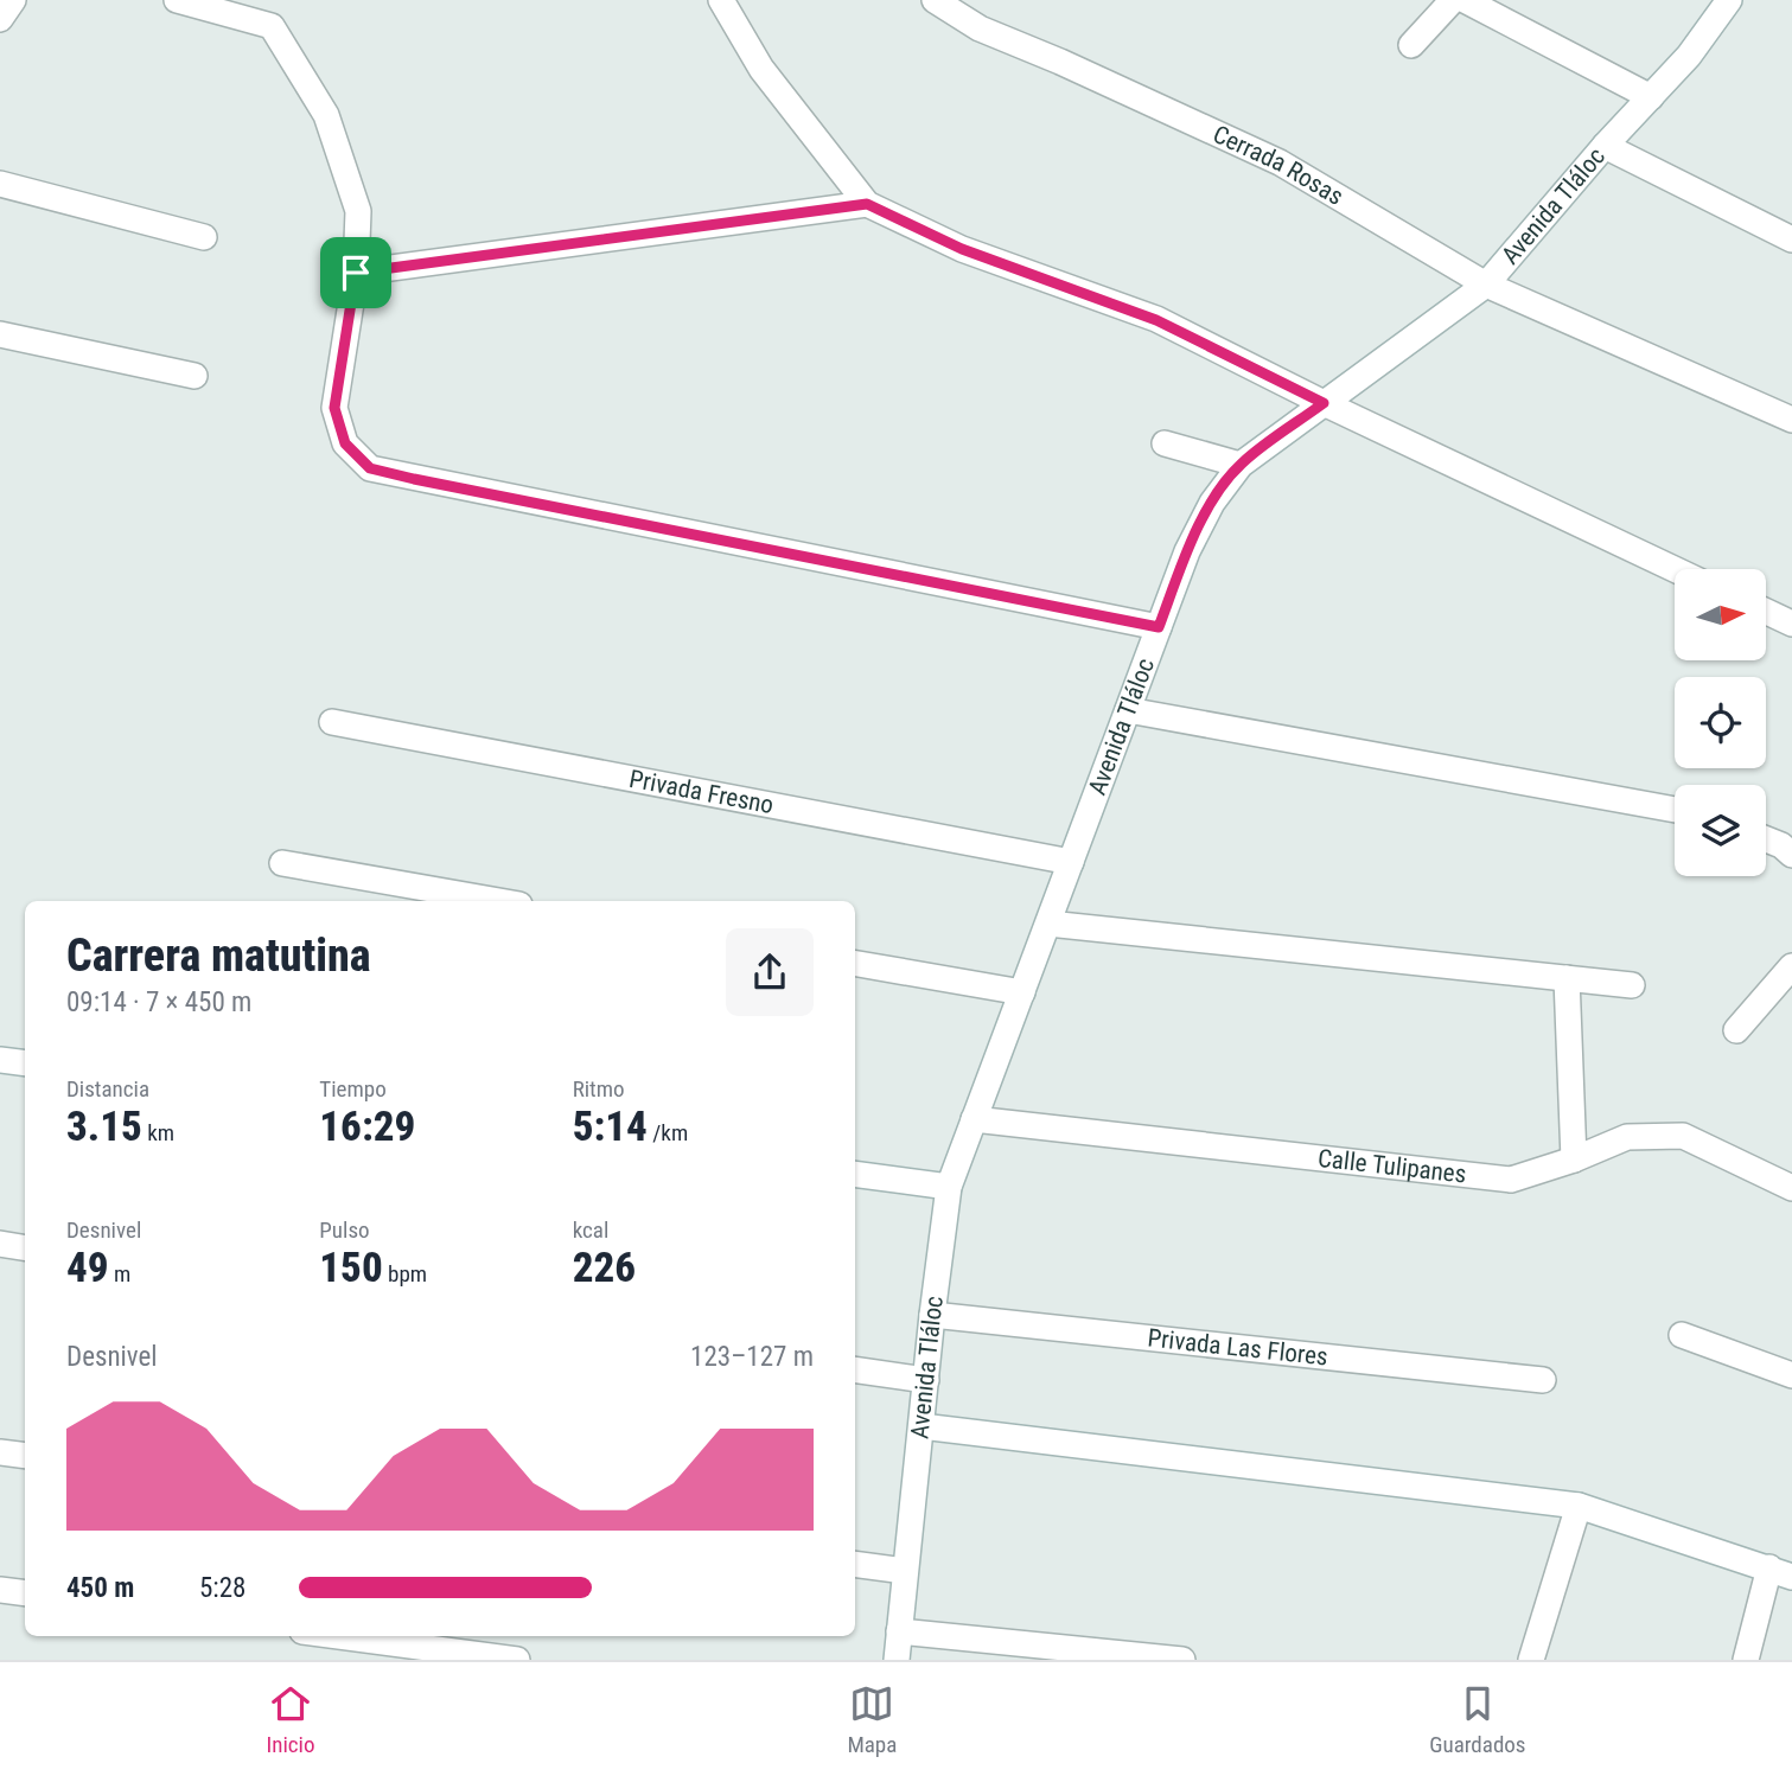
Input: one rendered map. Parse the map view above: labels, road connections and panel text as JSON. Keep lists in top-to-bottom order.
{
  "streets": {
    "street": [
      "Cerrada Rosas",
      "Avenida Tláloc",
      "Privada Fresno",
      "Calle Tulipanes",
      "Privada Las Flores"
    ]
  },
  "crossings": [
    ["Cerrada Rosas", "Avenida Tláloc"],
    ["Avenida Tláloc", "Privada Fresno"],
    ["Avenida Tláloc", "Calle Tulipanes"],
    ["Avenida Tláloc", "Privada Las Flores"]
  ],
  "north": "right",
  "page": {
    "heading": ["Carrera matutina", "09:14 · 7 × 450 m"],
    "stats": [
      ["Distancia", "3.15 km"],
      ["Tiempo", "16:29"],
      ["Ritmo", "5:14 /km"],
      ["Desnivel", "49 m"],
      ["Pulso", "150 bpm"],
      ["kcal", "226"]
    ],
    "chart": ["Desnivel", "123–127 m"],
    "list": [
      {
        "name": "450 m",
        "note": "5:28"
      }
    ],
    "tabs": ["Inicio", "Mapa", "Guardados"]
  }
}
